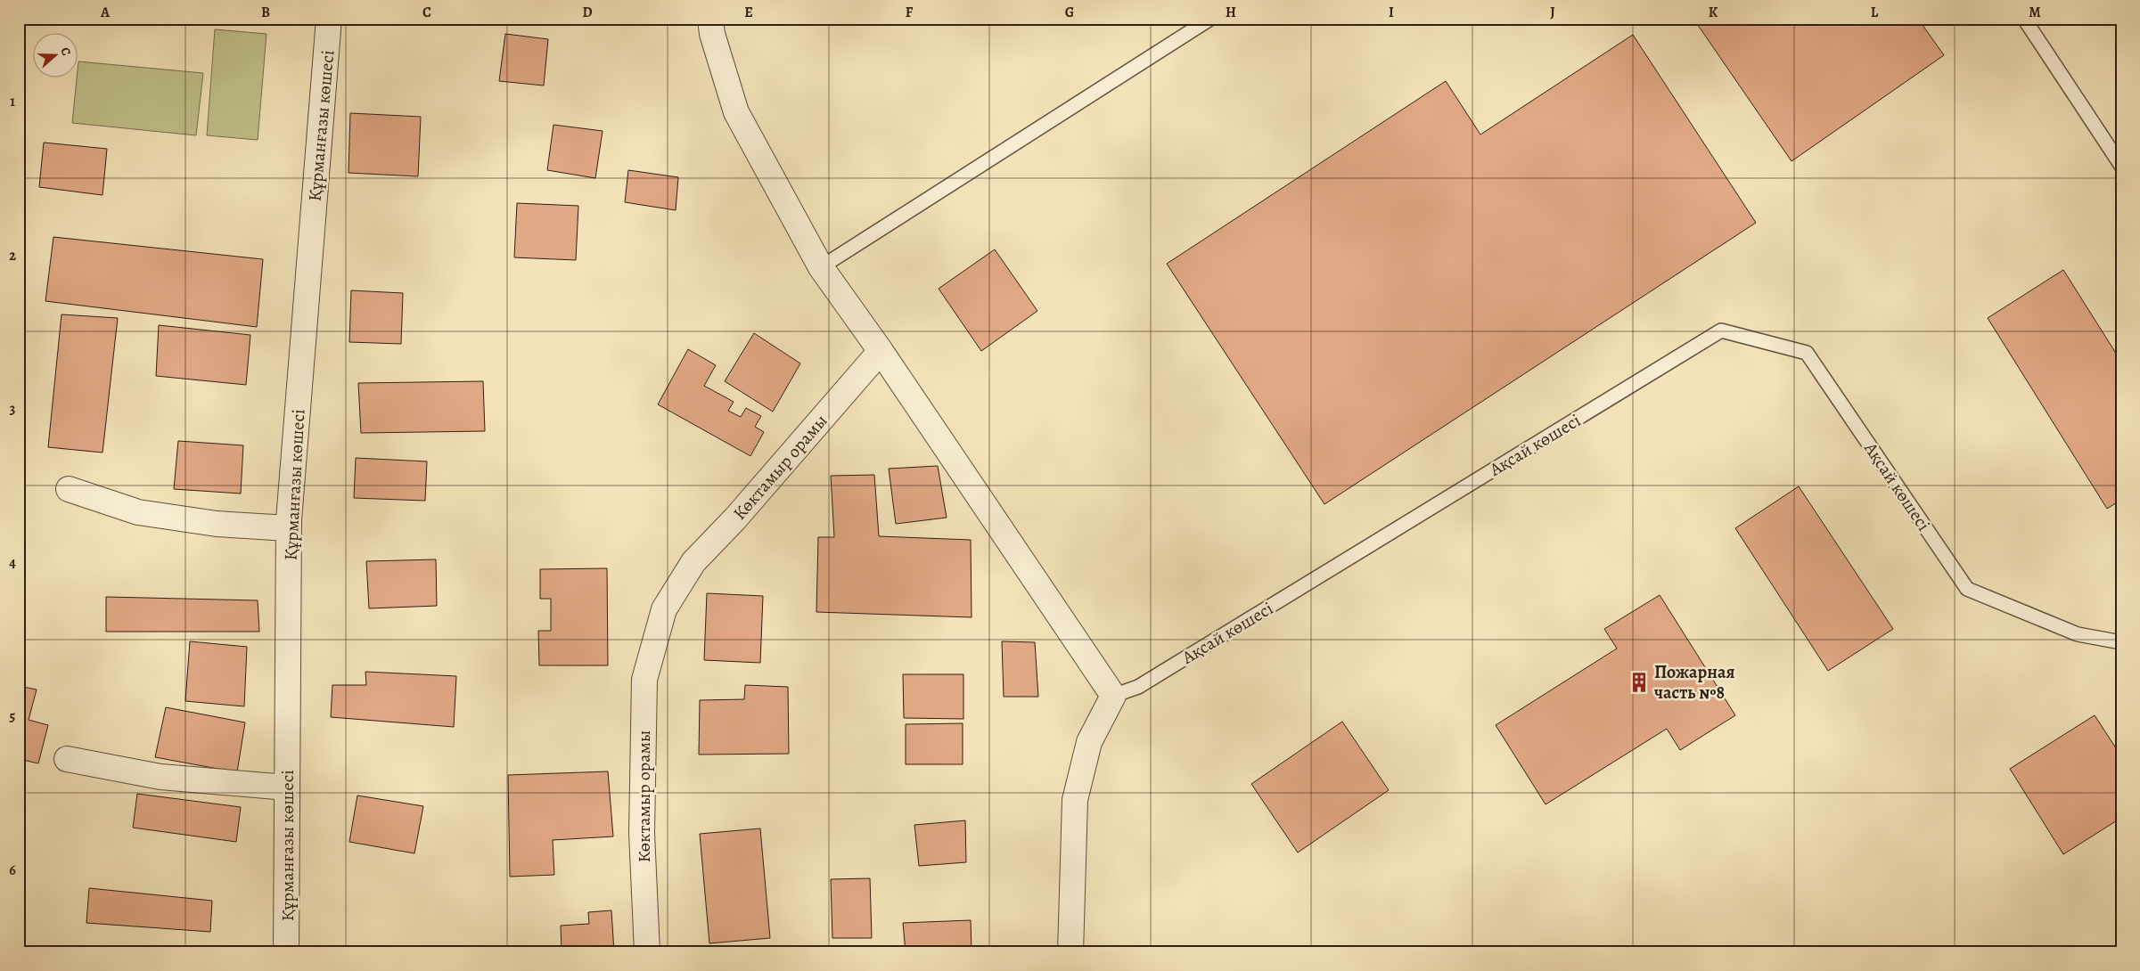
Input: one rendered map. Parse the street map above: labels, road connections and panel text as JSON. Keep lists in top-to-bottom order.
{
  "streets": {
    "street": ["Құрманғазы көшесі", "Көктамыр орамы"],
    "lane": ["Ақсай көшесі"]
  },
  "places": {
    "building": ["Пожарная часть №8"]
  },
  "north": "right",
  "grid": {
    "columns": [
      "A",
      "B",
      "C",
      "D",
      "E",
      "F",
      "G",
      "H",
      "I",
      "J",
      "K",
      "L",
      "M"
    ],
    "rows": [
      "1",
      "2",
      "3",
      "4",
      "5",
      "6"
    ]
  }
}
